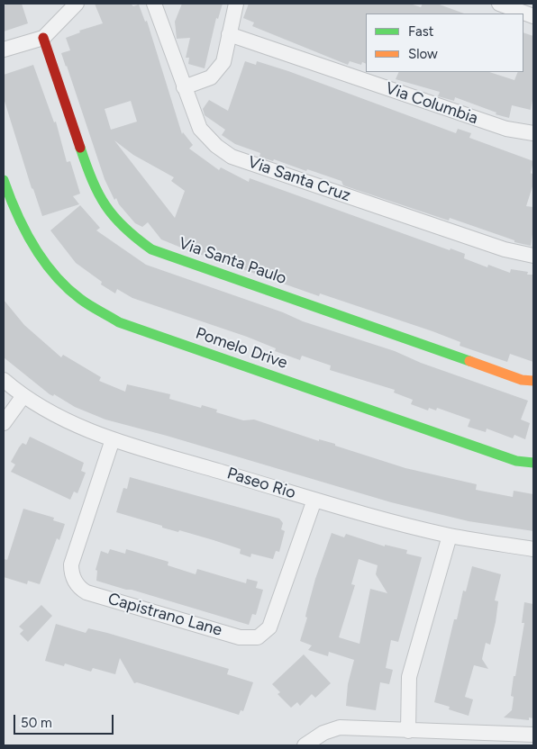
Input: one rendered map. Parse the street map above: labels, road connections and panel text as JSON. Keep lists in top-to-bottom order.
{
  "streets": {
    "street": [
      "Via Columbia",
      "Via Santa Cruz",
      "Via Santa Paulo",
      "Pomelo Drive",
      "Paseo Rio",
      "Capistrano Lane"
    ]
  },
  "crossings": [
    ["Paseo Rio", "Capistrano Lane"]
  ],
  "legend": ["Fast", "Slow"],
  "scale_bar": "50 m"
}
